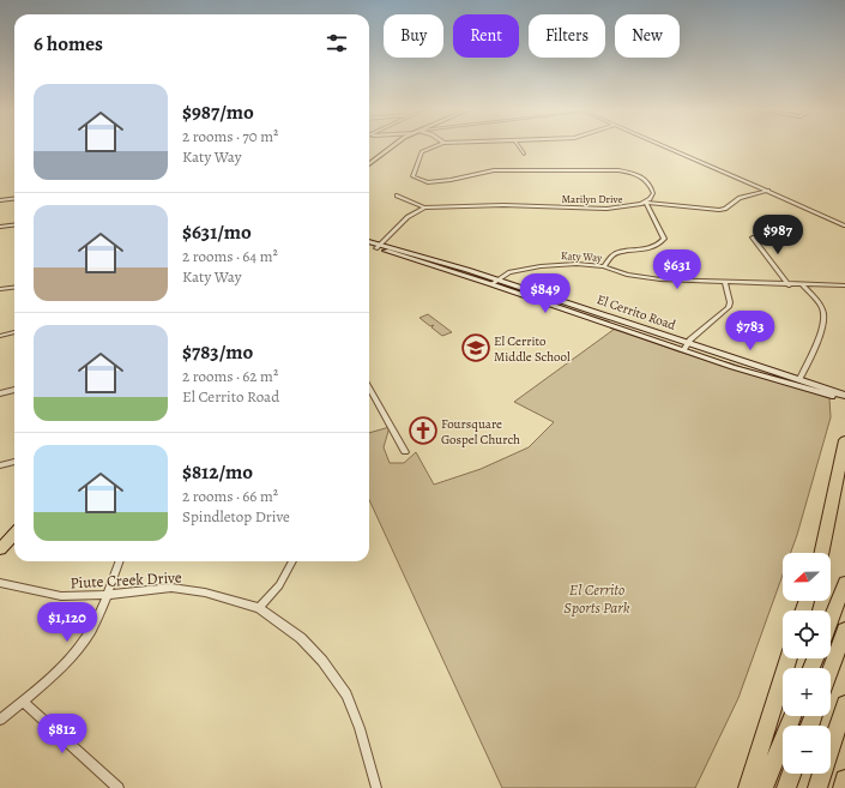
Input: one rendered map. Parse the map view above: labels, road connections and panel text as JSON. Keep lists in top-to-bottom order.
{
  "streets": {
    "main road": ["El Cerrito Road"],
    "street": ["Marilyn Drive", "Katy Way", "Piute Creek Drive"]
  },
  "crossings": [
    ["Katy Way", "El Cerrito Road"]
  ],
  "parks": ["El Cerrito Sports Park"],
  "places": {
    "school or university": ["El Cerrito Middle School"],
    "church": ["Foursquare Gospel Church"]
  },
  "north": "left",
  "page": {
    "chip": [
      "Buy",
      "Rent",
      "Filters",
      "New"
    ],
    "heading": "6 homes",
    "list": [
      {
        "name": "$987/mo",
        "note": "2 rooms · 70 m² · Katy Way"
      },
      {
        "name": "$631/mo",
        "note": "2 rooms · 64 m² · Katy Way"
      },
      {
        "name": "$783/mo",
        "note": "2 rooms · 62 m² · El Cerrito Road"
      },
      {
        "name": "$812/mo",
        "note": "2 rooms · 66 m² · Spindletop Drive"
      }
    ],
    "price": [
      "$987",
      "$631",
      "$849",
      "$783",
      "$1,120",
      "$812"
    ],
    "map_buttons": ["+", "−"]
  }
}
